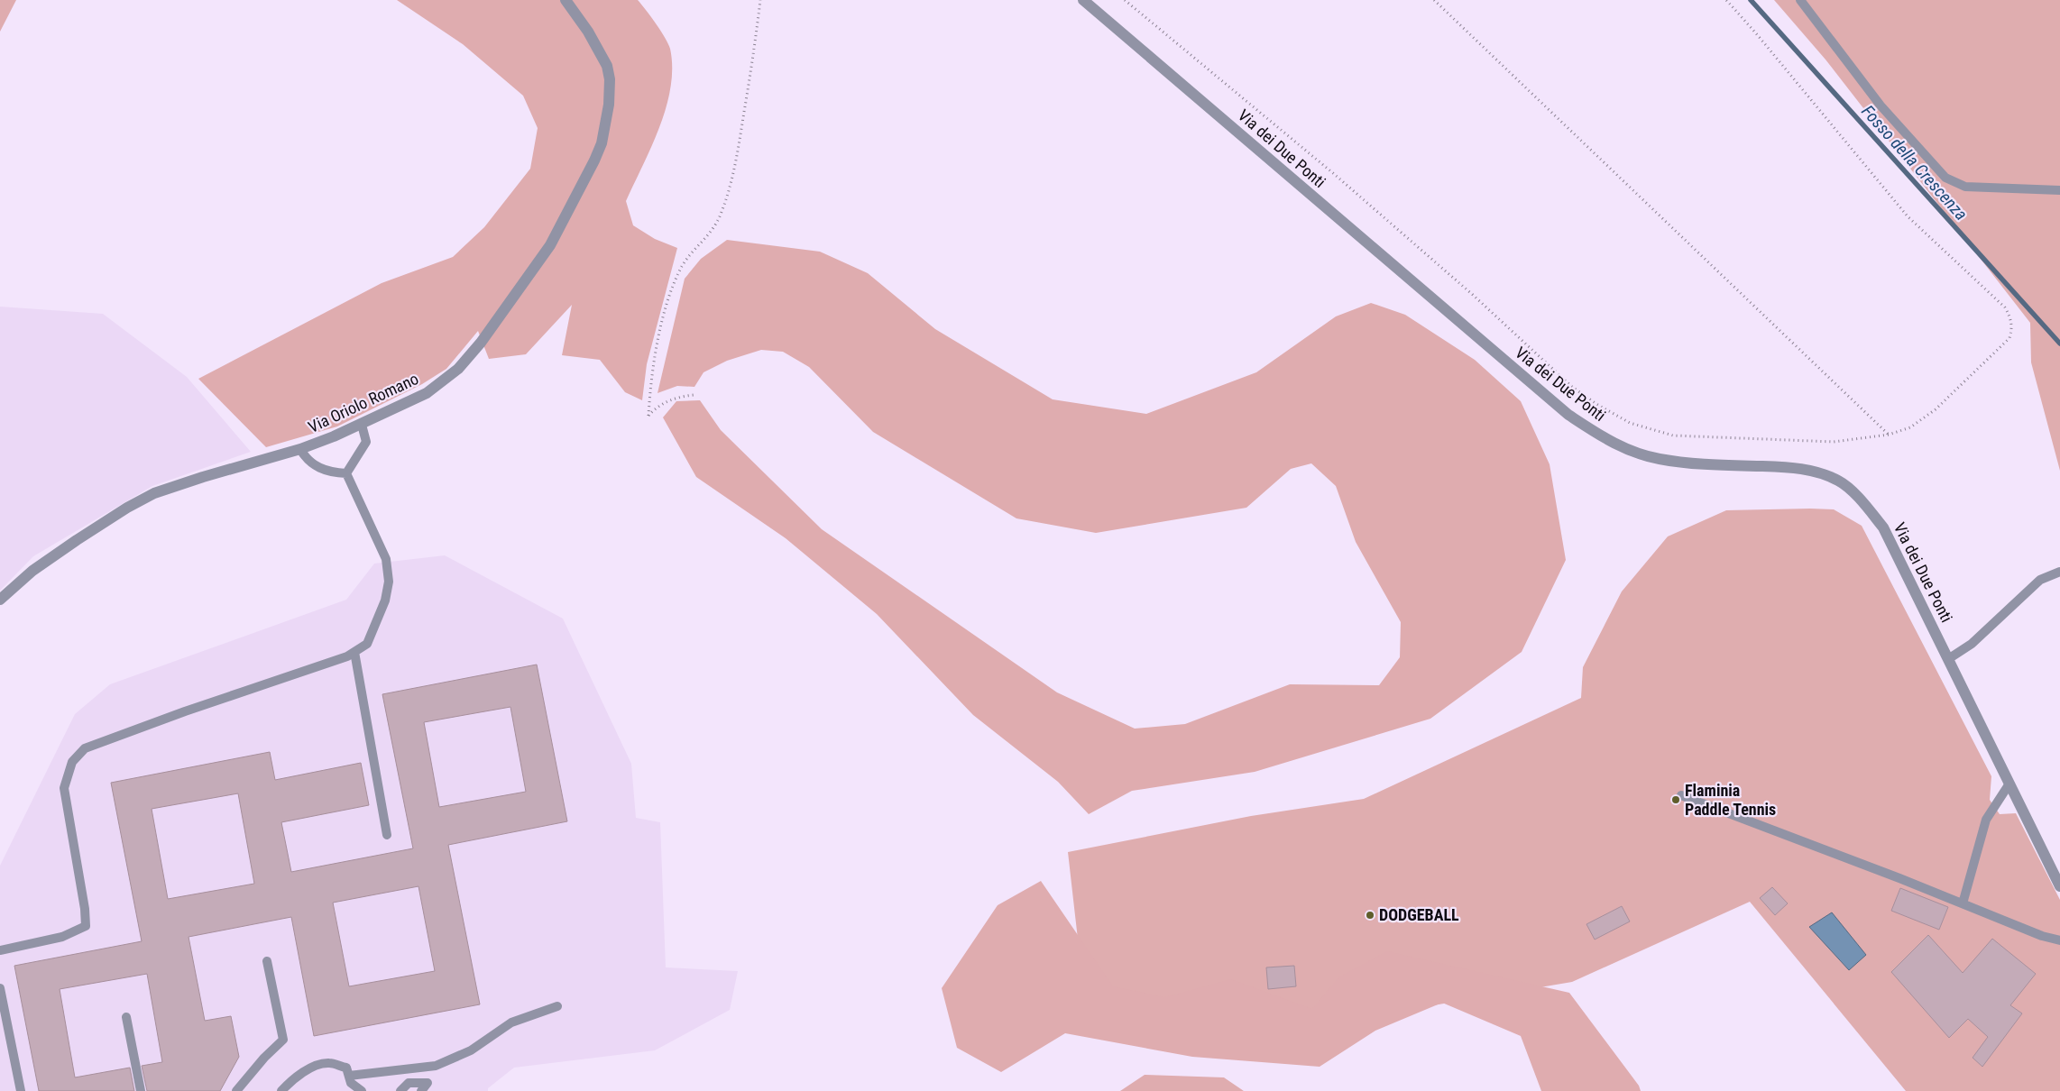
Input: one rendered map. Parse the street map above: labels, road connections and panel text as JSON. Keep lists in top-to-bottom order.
{
  "streets": {
    "street": ["Via dei Due Ponti", "Via Oriolo Romano"]
  },
  "water": ["Fosso della Crescenza"],
  "places": ["Flaminia Paddle Tennis", "DODGEBALL"]
}
